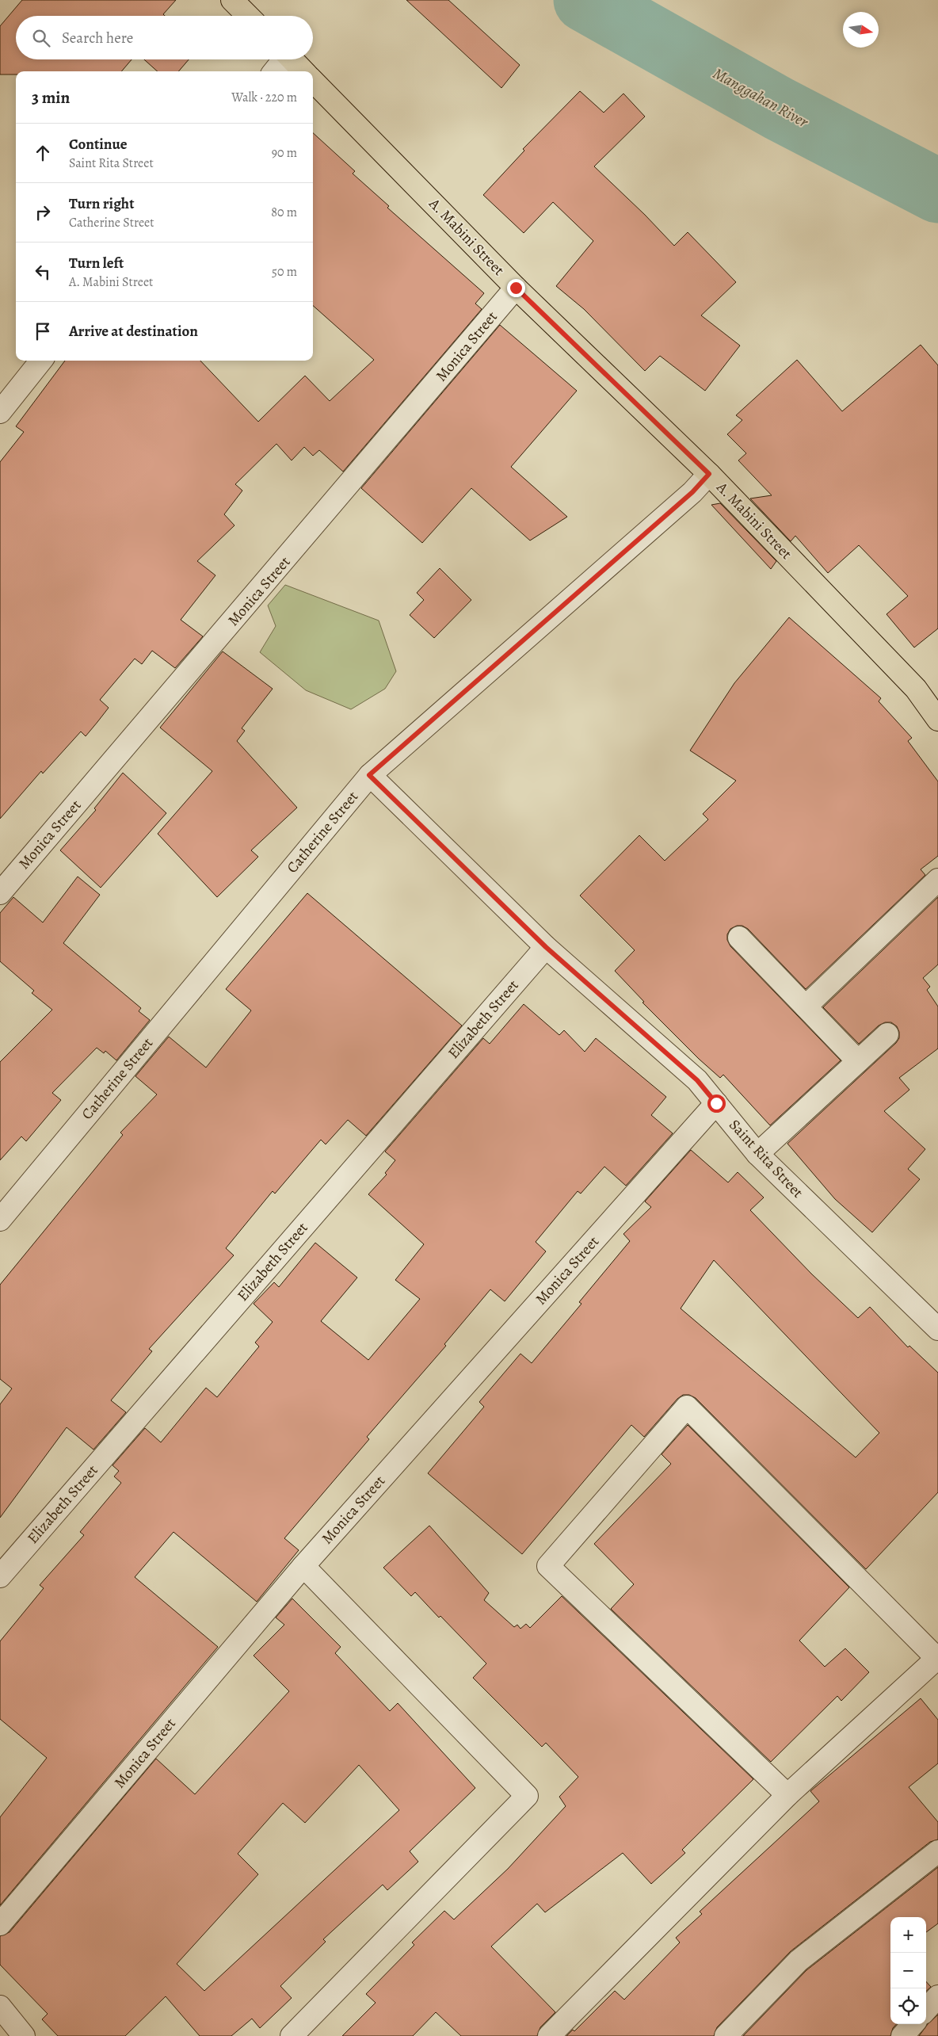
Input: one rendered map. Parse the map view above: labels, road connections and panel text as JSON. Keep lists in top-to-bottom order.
{
  "streets": {
    "main road": ["A. Mabini Street"],
    "street": [
      "Monica Street",
      "Catherine Street",
      "Elizabeth Street",
      "Saint Rita Street"
    ]
  },
  "crossings": [
    ["A. Mabini Street", "Monica Street"],
    ["A. Mabini Street", "Catherine Street"],
    ["Monica Street", "Saint Rita Street"],
    ["Catherine Street", "Saint Rita Street"],
    ["Elizabeth Street", "Saint Rita Street"]
  ],
  "water": ["Manggahan River"],
  "north": "right",
  "page": {
    "search": "Search here",
    "heading": ["3 min", "Walk · 220 m"],
    "list": [
      ["Continue", "Saint Rita Street", "90 m"],
      ["Turn right", "Catherine Street", "80 m"],
      ["Turn left", "A. Mabini Street", "50 m"],
      "Arrive at destination"
    ],
    "map_buttons": ["+", "−"]
  }
}
